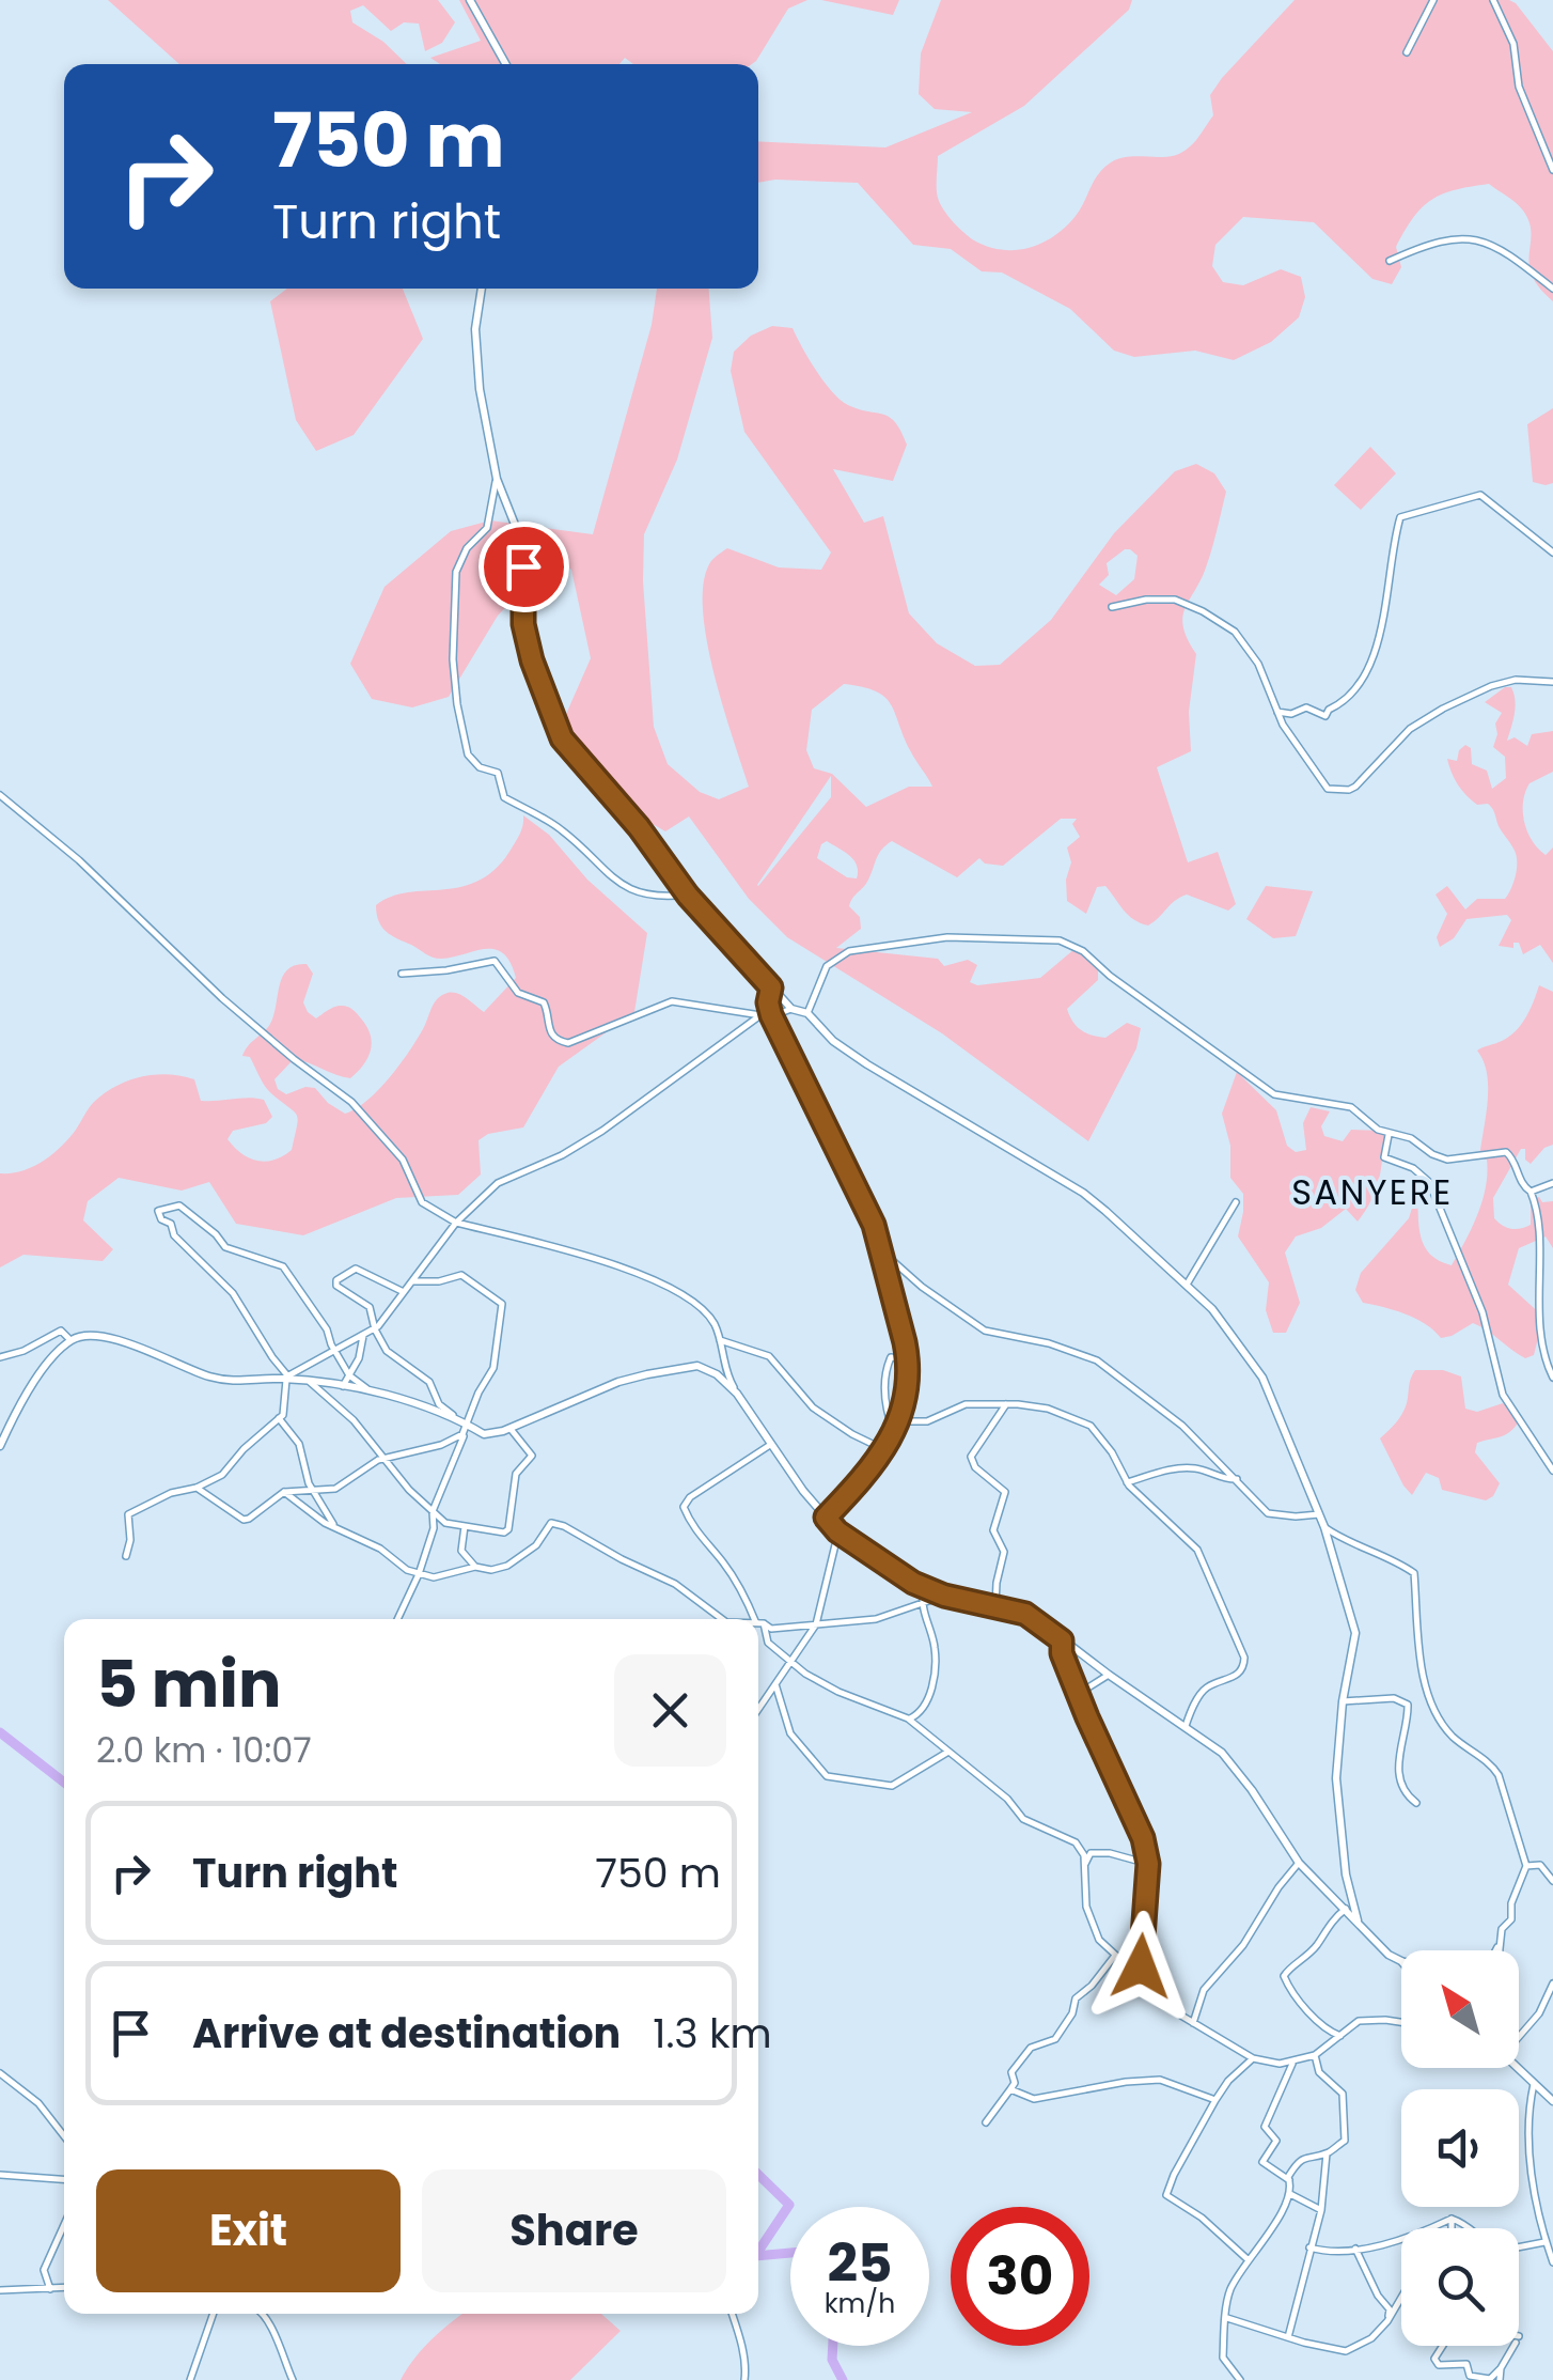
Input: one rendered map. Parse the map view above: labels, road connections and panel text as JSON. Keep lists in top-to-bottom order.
{
  "districts": ["SANYERE"],
  "north": "top left",
  "page": {
    "turn": ["750 m", "Turn right"],
    "heading": ["5 min", "2.0 km · 10:07"],
    "list": [
      {
        "name": "Turn right",
        "value": "750 m"
      },
      {
        "name": "Arrive at destination",
        "value": "1.3 km"
      }
    ],
    "buttons": ["Exit", "Share"],
    "speed": "25 km/h",
    "limit": "30"
  }
}
